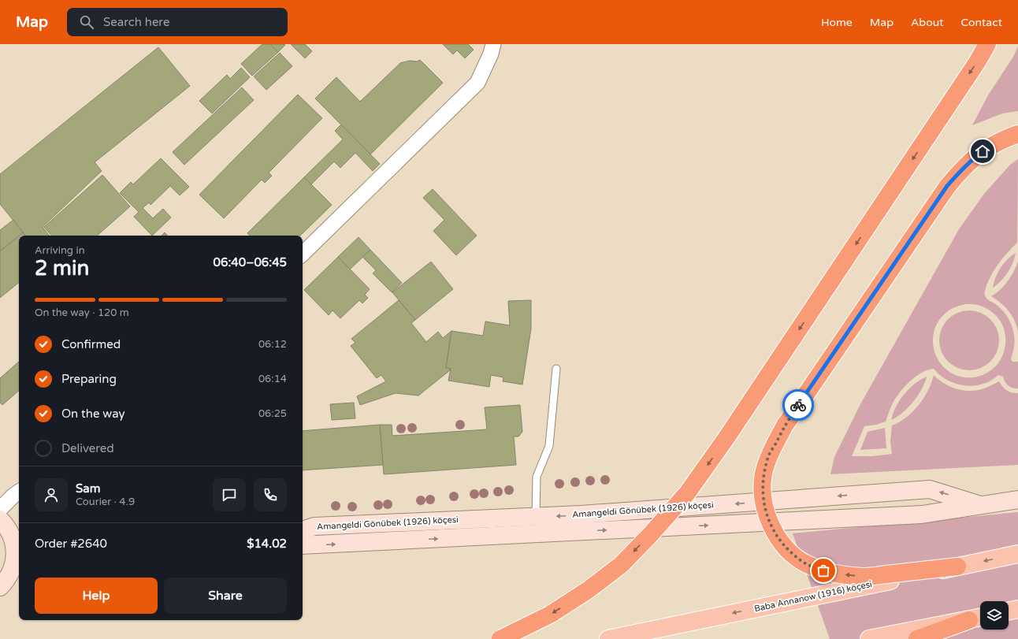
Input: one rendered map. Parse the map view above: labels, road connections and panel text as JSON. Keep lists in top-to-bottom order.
{
  "streets": {
    "main road": ["Baba Annanow (1916) köçesi"],
    "street": ["Amangeldi Gönübek (1926) köçesi"]
  },
  "one_way": ["Baba Annanow (1916) köçesi"],
  "page": {
    "header": "Map",
    "search": "Search here",
    "nav": [
      "Home",
      "Map",
      "About",
      "Contact"
    ],
    "heading": ["2 min", "Arriving in", "06:40–06:45"],
    "panel": [
      "Sam",
      "Courier · 4.9",
      "Order #2640",
      "$14.02"
    ],
    "bar": "On the way · 120 m",
    "list": [
      ["Confirmed", "06:12"],
      ["Preparing", "06:14"],
      ["On the way", "06:25"],
      "Delivered"
    ],
    "buttons": ["Help", "Share"]
  }
}
